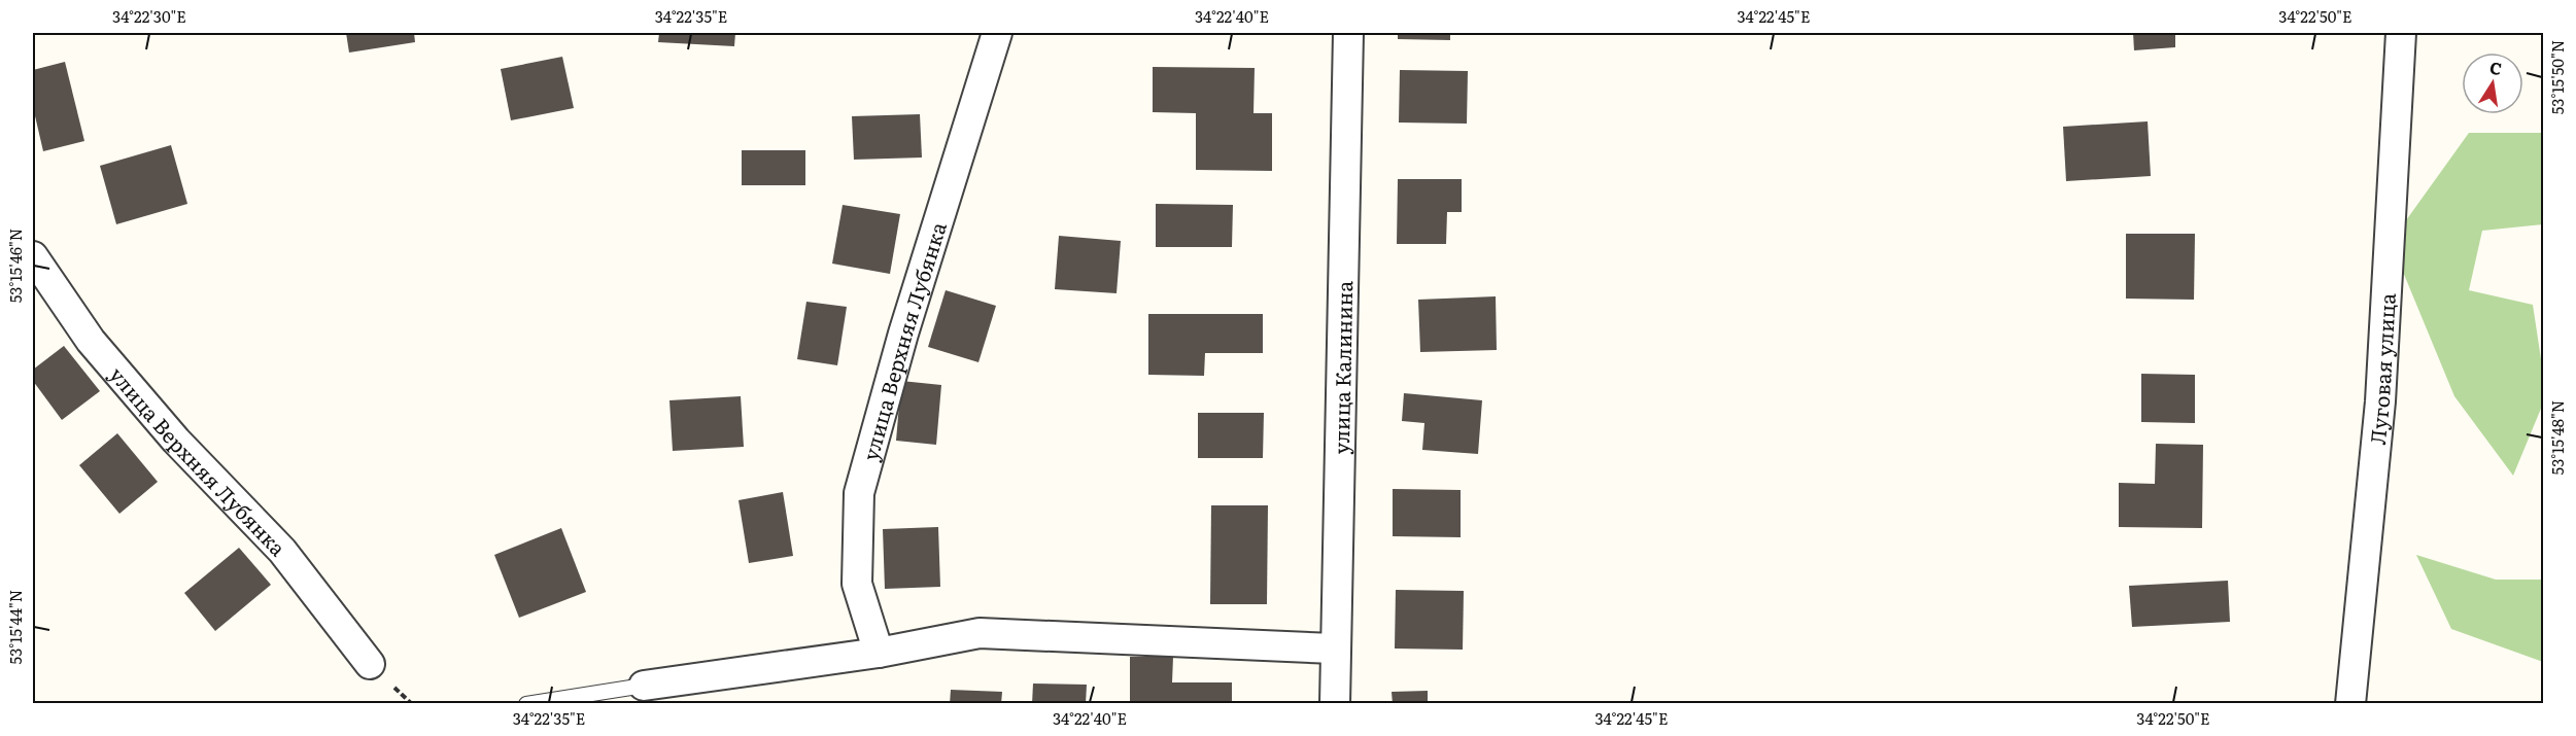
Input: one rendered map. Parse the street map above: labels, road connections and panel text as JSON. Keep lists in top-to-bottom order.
{
  "streets": {
    "street": ["улица Верхняя Лубянка", "улица Калинина", "Луговая улица"]
  },
  "north": "top",
  "coordinates": [
    "34°22'30\"E",
    "34°22'35\"E",
    "34°22'40\"E",
    "34°22'45\"E",
    "34°22'50\"E",
    "53°15'50\"N",
    "53°15'46\"N",
    "53°15'48\"N",
    "53°15'44\"N"
  ]
}
